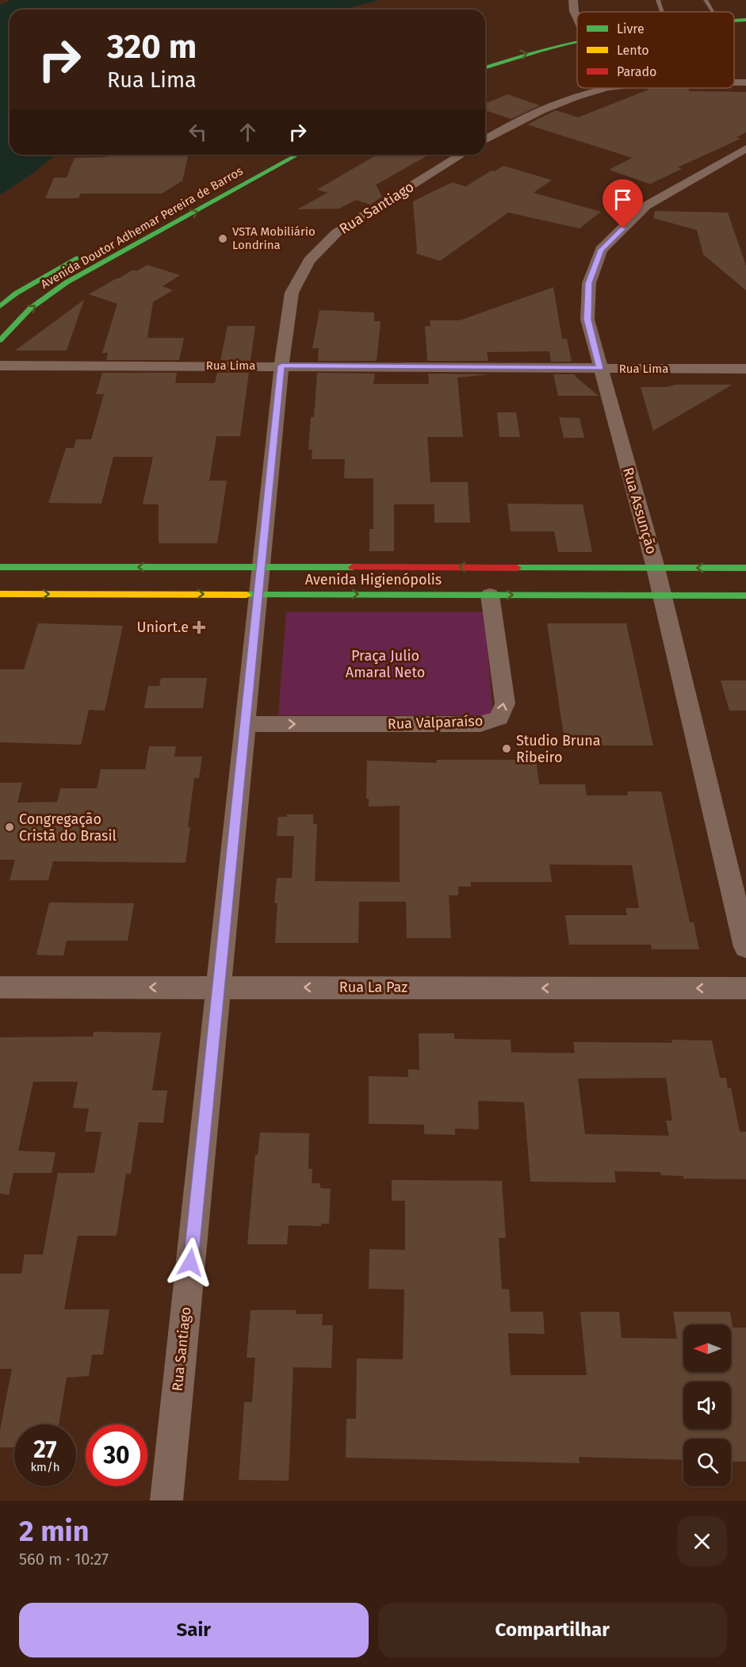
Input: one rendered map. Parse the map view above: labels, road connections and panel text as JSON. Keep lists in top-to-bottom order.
{
  "streets": {
    "street": [
      "Rua Santiago",
      "Avenida Doutor Adhemar Pereira de Barros",
      "Rua Lima",
      "Rua Assunção",
      "Avenida Higienópolis",
      "Rua Valparaíso",
      "Rua La Paz"
    ]
  },
  "crossings": [
    ["Rua Santiago", "Rua Lima"],
    ["Rua Santiago", "Avenida Higienópolis"],
    ["Rua Santiago", "Rua Valparaíso"],
    ["Rua Santiago", "Rua La Paz"],
    ["Rua Lima", "Rua Assunção"],
    ["Rua Assunção", "Avenida Higienópolis"],
    ["Avenida Higienópolis", "Rua Valparaíso"]
  ],
  "one_way": ["Rua La Paz"],
  "parks": ["Praça Julio Amaral Neto"],
  "places": {
    "other": ["VSTA Mobiliário Londrina", "Studio Bruna Ribeiro", "Congregação Cristã do Brasil"],
    "health": ["Uniort.e"]
  },
  "legend": ["Livre", "Lento", "Parado"],
  "north": "left",
  "page": {
    "turn": ["320 m", "Rua Lima"],
    "speed": "27 km/h",
    "limit": "30",
    "heading": ["2 min", "560 m · 10:27"],
    "buttons": ["Sair", "Compartilhar"]
  }
}
